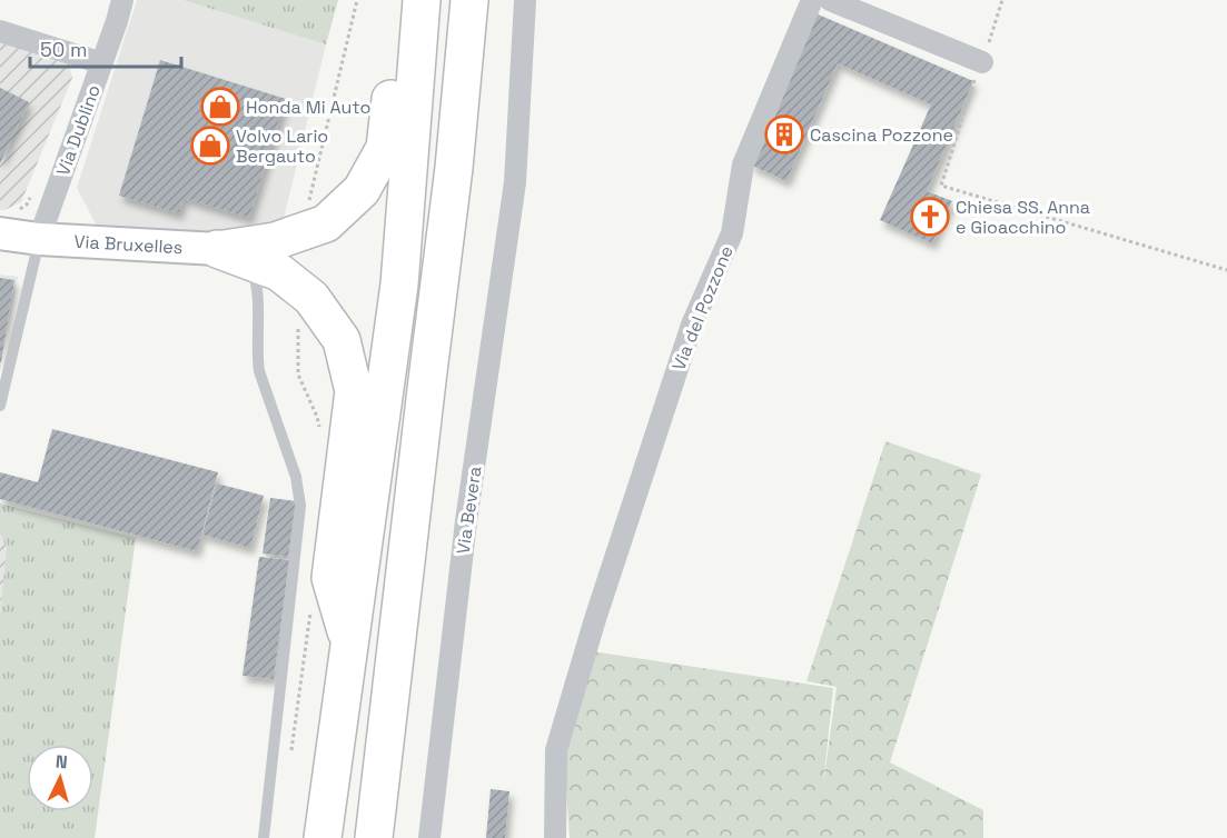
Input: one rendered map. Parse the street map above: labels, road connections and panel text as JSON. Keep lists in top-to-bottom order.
{
  "streets": {
    "street": [
      "Via Dublino",
      "Via Bruxelles",
      "Via del Pozzone",
      "Via Bevera"
    ]
  },
  "crossings": [
    ["Via Dublino", "Via Bruxelles"]
  ],
  "places": {
    "shop": ["Honda Mi Auto", "Volvo Lario Bergauto"],
    "building": ["Cascina Pozzone"],
    "church": ["Chiesa SS. Anna e Gioacchino"]
  },
  "scale_bar": "50 m",
  "north": "top"
}
